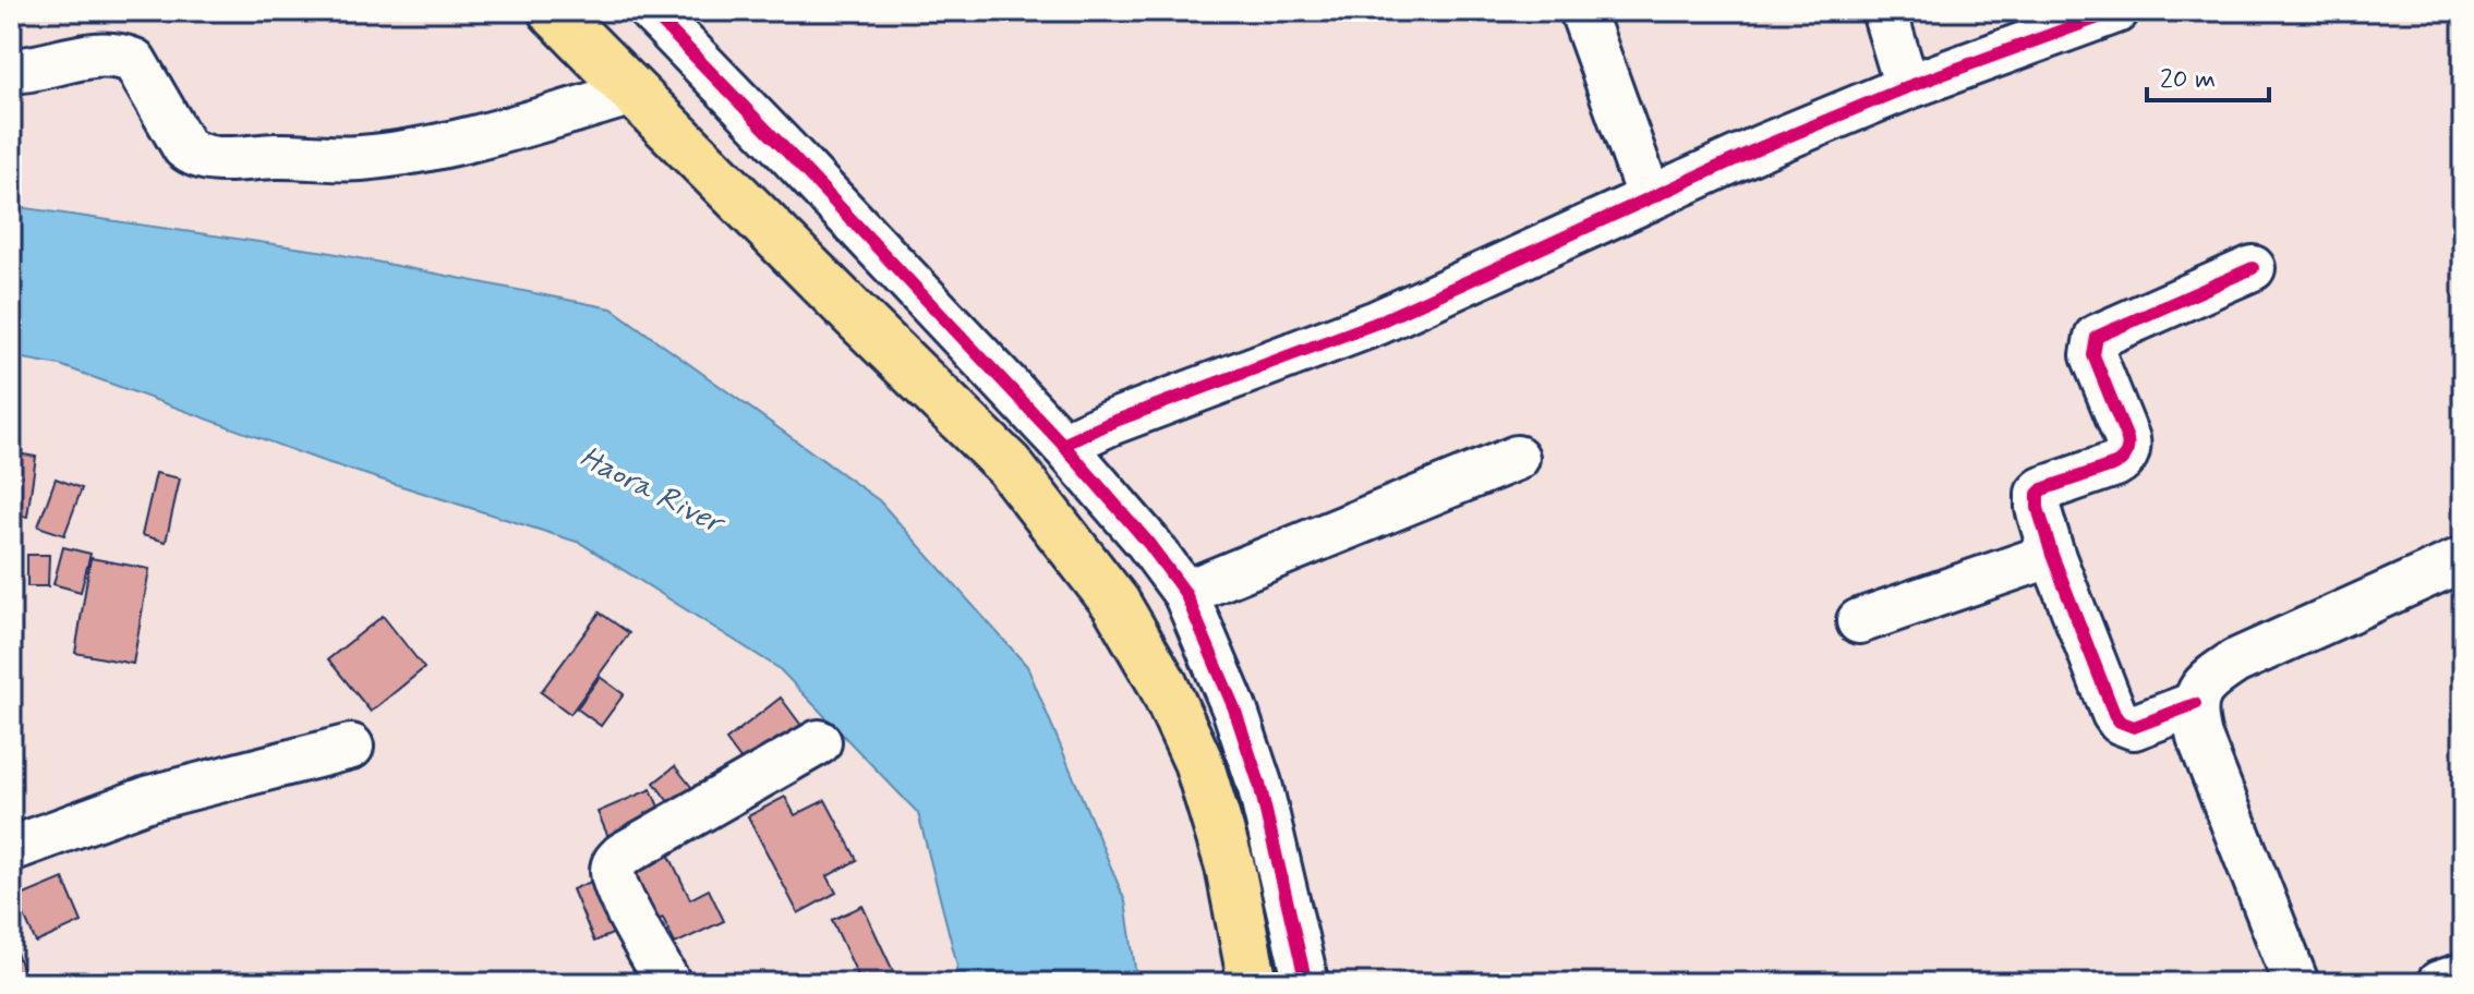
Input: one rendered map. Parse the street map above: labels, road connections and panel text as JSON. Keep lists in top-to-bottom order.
{
  "water": ["Haora River"],
  "scale_bar": "20 m"
}
